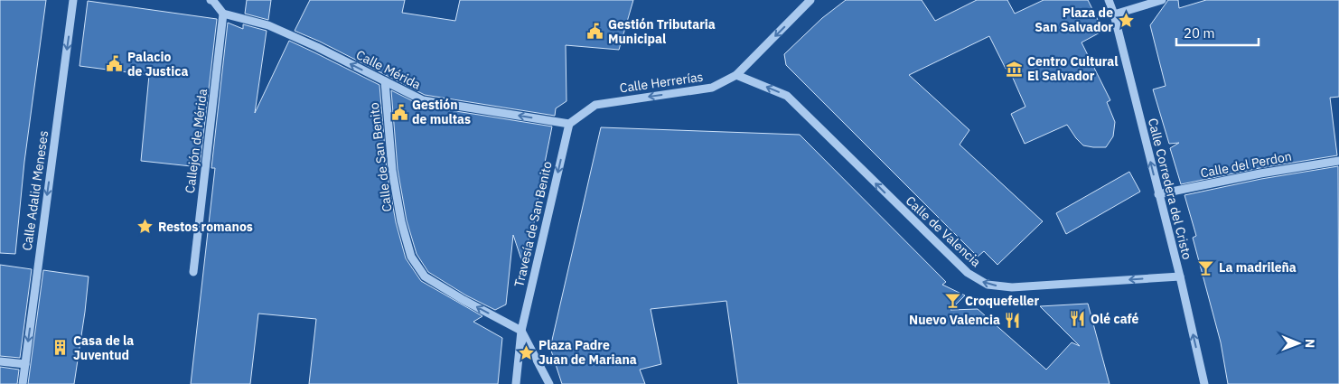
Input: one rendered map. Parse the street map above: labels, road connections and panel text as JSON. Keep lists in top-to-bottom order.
{
  "streets": {
    "street": [
      "Calle Mérida",
      "Calle Herrerías",
      "Callejón de Mérida",
      "Calle de San Benito",
      "Calle del Perdon",
      "Calle Corredera del Cristo",
      "Calle Adalid Meneses",
      "Travesía de San Benito",
      "Calle de Valencia"
    ]
  },
  "crossings": [
    ["Calle Mérida", "Calle Herrerías"],
    ["Calle Mérida", "Callejón de Mérida"],
    ["Calle Mérida", "Calle de San Benito"],
    ["Calle Mérida", "Travesía de San Benito"],
    ["Calle Herrerías", "Travesía de San Benito"],
    ["Calle Herrerías", "Calle de Valencia"],
    ["Calle de San Benito", "Travesía de San Benito"],
    ["Calle del Perdon", "Calle Corredera del Cristo"],
    ["Calle Corredera del Cristo", "Calle de Valencia"]
  ],
  "one_way": [
    "Calle Mérida",
    "Calle Herrerías",
    "Calle de San Benito",
    "Calle Corredera del Cristo",
    "Calle Adalid Meneses",
    "Travesía de San Benito",
    "Calle de Valencia"
  ],
  "places": {
    "place": ["Plaza de San Salvador", "Restos romanos", "Plaza Padre Juan de Mariana"],
    "public building": ["Gestión Tributaria Municipal", "Palacio de Justica", "Gestión de multas"],
    "museum": ["Centro Cultural El Salvador"],
    "bar": ["La madrileña", "Croquefeller"],
    "restaurant": ["Olé café", "Nuevo Valencia"],
    "building": ["Casa de la Juventud"]
  },
  "scale_bar": "20 m",
  "north": "right"
}
